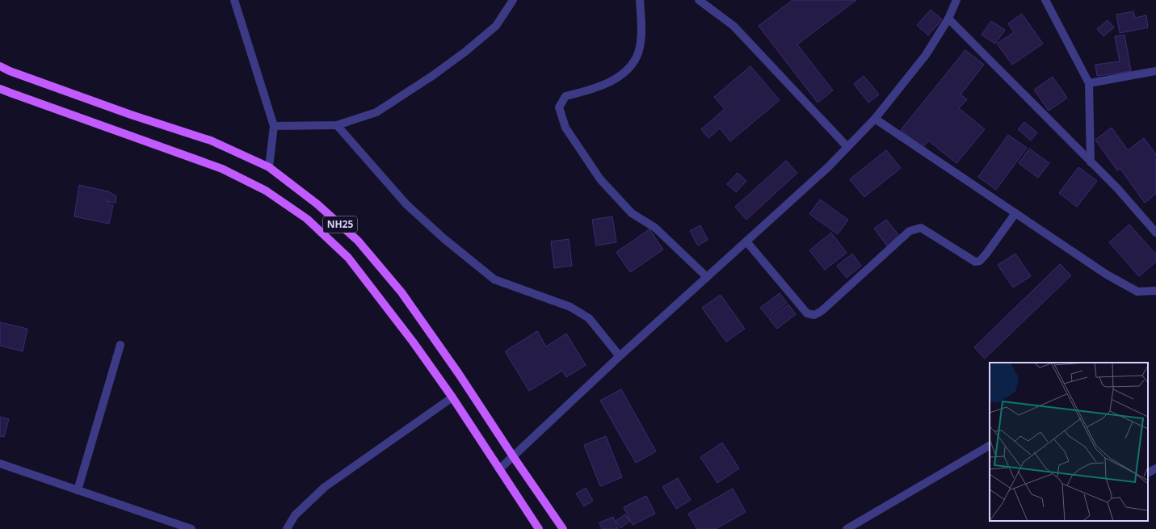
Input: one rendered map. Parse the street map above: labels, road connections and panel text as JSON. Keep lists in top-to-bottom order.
{
  "streets": {
    "main road": ["NH25"]
  }
}
